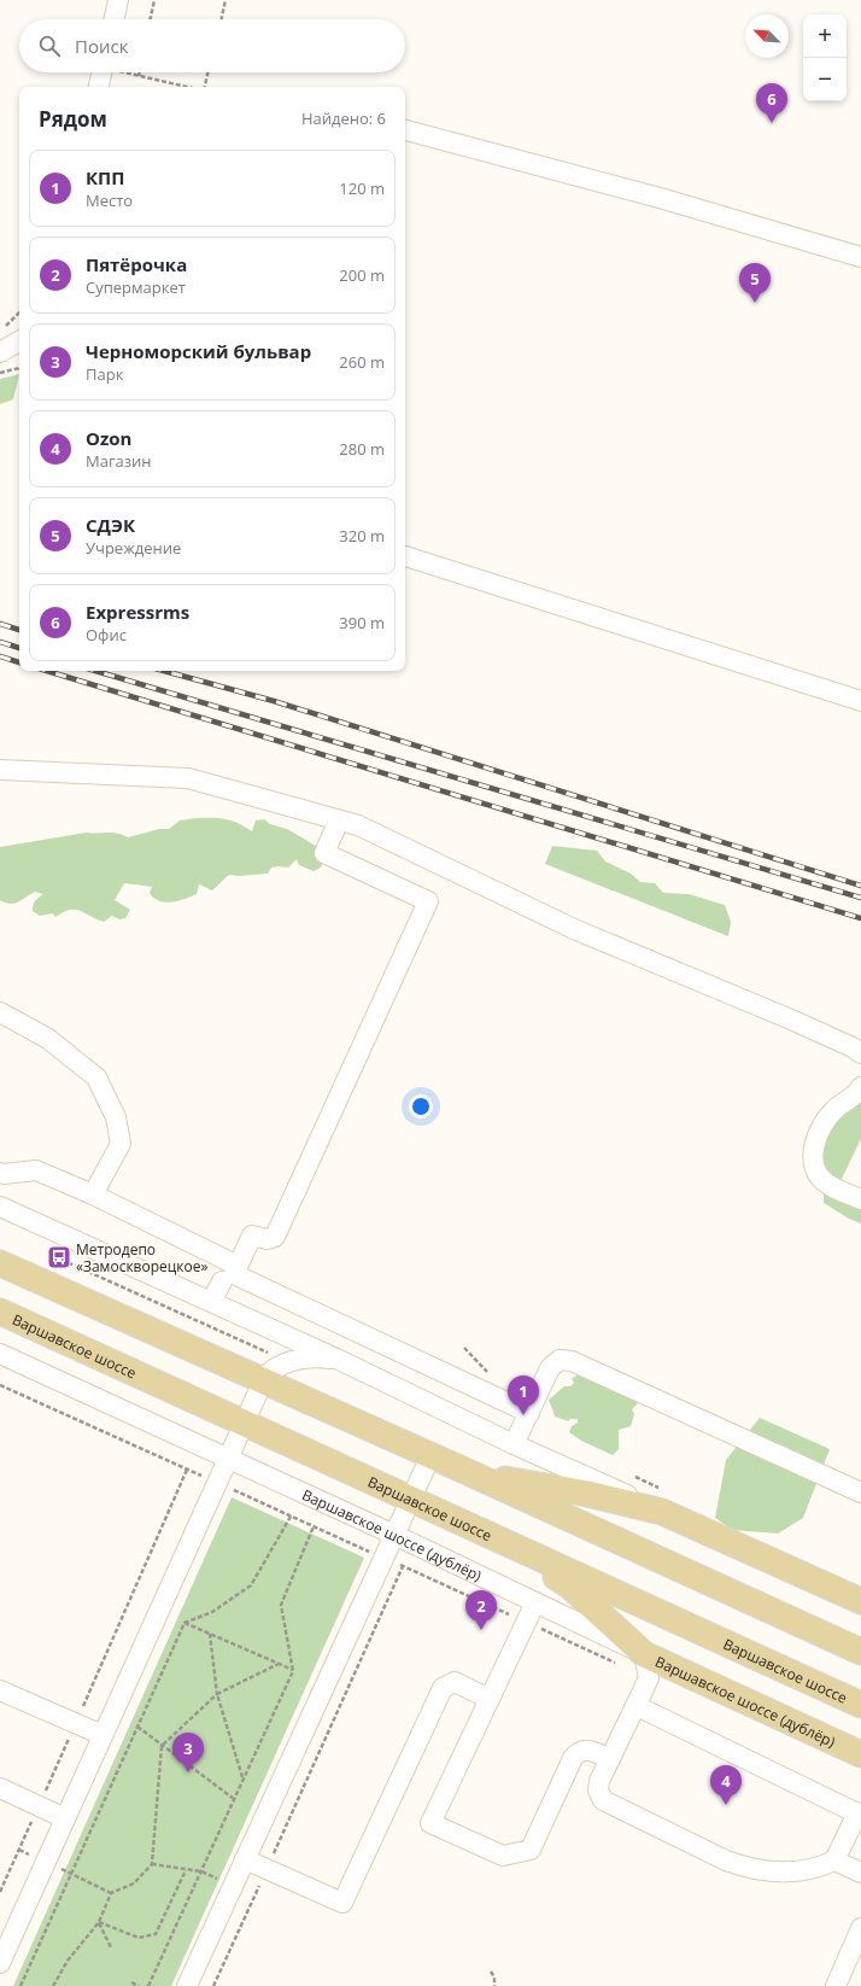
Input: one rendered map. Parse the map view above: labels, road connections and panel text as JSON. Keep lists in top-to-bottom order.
{
  "streets": {
    "main road": ["Варшавское шоссе", "Варшавское шоссе (дублёр)"]
  },
  "places": {
    "bus stop": ["Метродепо «Замоскворецкое»"]
  },
  "north": "top left",
  "page": {
    "map_buttons": ["+", "−"],
    "search": "Поиск",
    "pins": [
      "6",
      "5",
      "1",
      "2",
      "3",
      "4"
    ],
    "heading": ["Рядом", "Найдено: 6"],
    "list": [
      {
        "mark": "1",
        "name": "КПП",
        "note": "Место",
        "value": "120 m"
      },
      {
        "mark": "2",
        "name": "Пятёрочка",
        "note": "Супермаркет",
        "value": "200 m"
      },
      {
        "mark": "3",
        "name": "Черноморский бульвар",
        "note": "Парк",
        "value": "260 m"
      },
      {
        "mark": "4",
        "name": "Ozon",
        "note": "Магазин",
        "value": "280 m"
      },
      {
        "mark": "5",
        "name": "СДЭК",
        "note": "Учреждение",
        "value": "320 m"
      },
      {
        "mark": "6",
        "name": "Expressrms",
        "note": "Офис",
        "value": "390 m"
      }
    ]
  }
}
